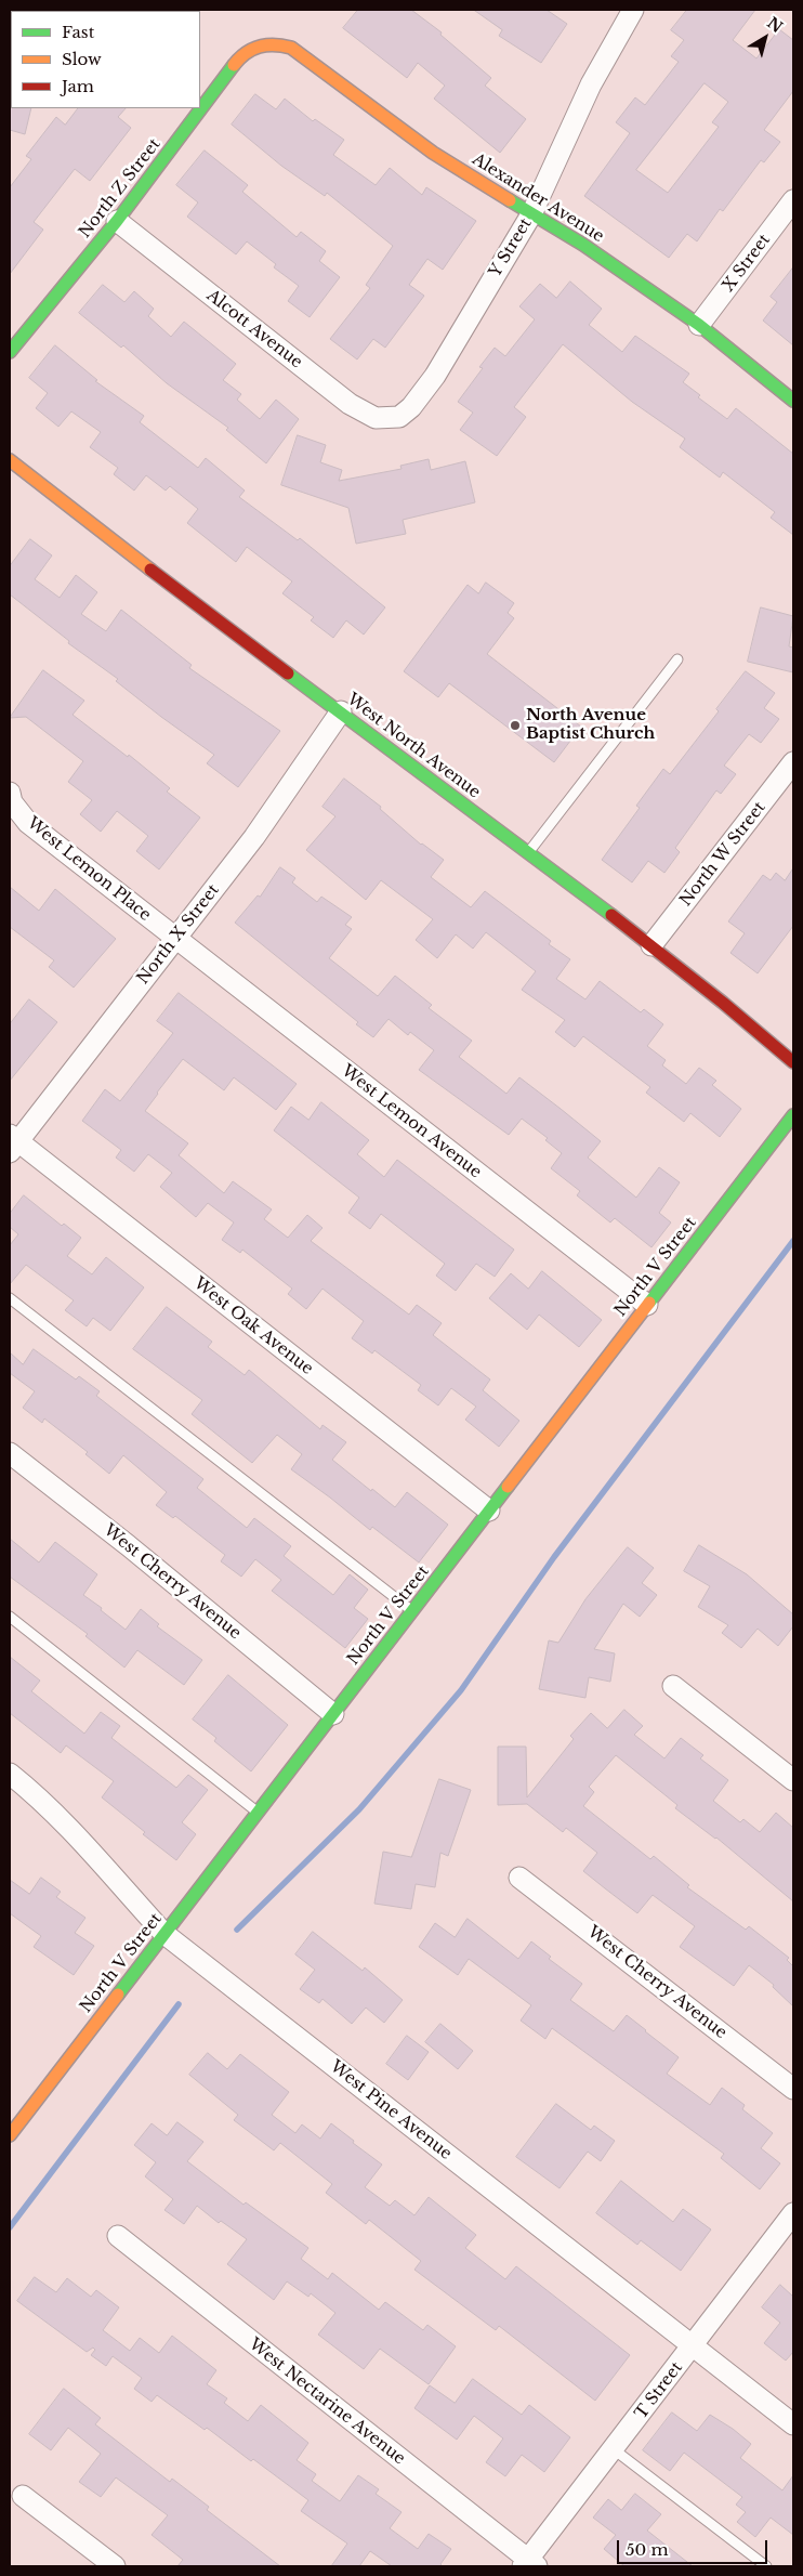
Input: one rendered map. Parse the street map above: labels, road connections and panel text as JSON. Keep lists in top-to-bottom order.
{
  "streets": {
    "street": [
      "North Z Street",
      "Alexander Avenue",
      "Y Street",
      "X Street",
      "Alcott Avenue",
      "West North Avenue",
      "North W Street",
      "West Lemon Place",
      "North X Street",
      "West Lemon Avenue",
      "North V Street",
      "West Oak Avenue",
      "West Cherry Avenue",
      "West Pine Avenue",
      "T Street",
      "West Nectarine Avenue"
    ]
  },
  "crossings": [
    ["North Z Street", "Alexander Avenue"],
    ["North Z Street", "Alcott Avenue"],
    ["Alexander Avenue", "Y Street"],
    ["Alexander Avenue", "X Street"],
    ["Y Street", "Alcott Avenue"],
    ["West North Avenue", "North W Street"],
    ["West North Avenue", "North X Street"],
    ["West Lemon Place", "North X Street"],
    ["West Lemon Place", "West Lemon Avenue"],
    ["North X Street", "West Lemon Avenue"],
    ["North X Street", "West Oak Avenue"],
    ["West Lemon Avenue", "North V Street"],
    ["North V Street", "West Oak Avenue"],
    ["North V Street", "West Cherry Avenue"],
    ["North V Street", "West Pine Avenue"],
    ["West Pine Avenue", "T Street"],
    ["T Street", "West Nectarine Avenue"]
  ],
  "places": ["North Avenue Baptist Church"],
  "legend": ["Fast", "Slow", "Jam"],
  "scale_bar": "50 m",
  "north": "top right"
}
